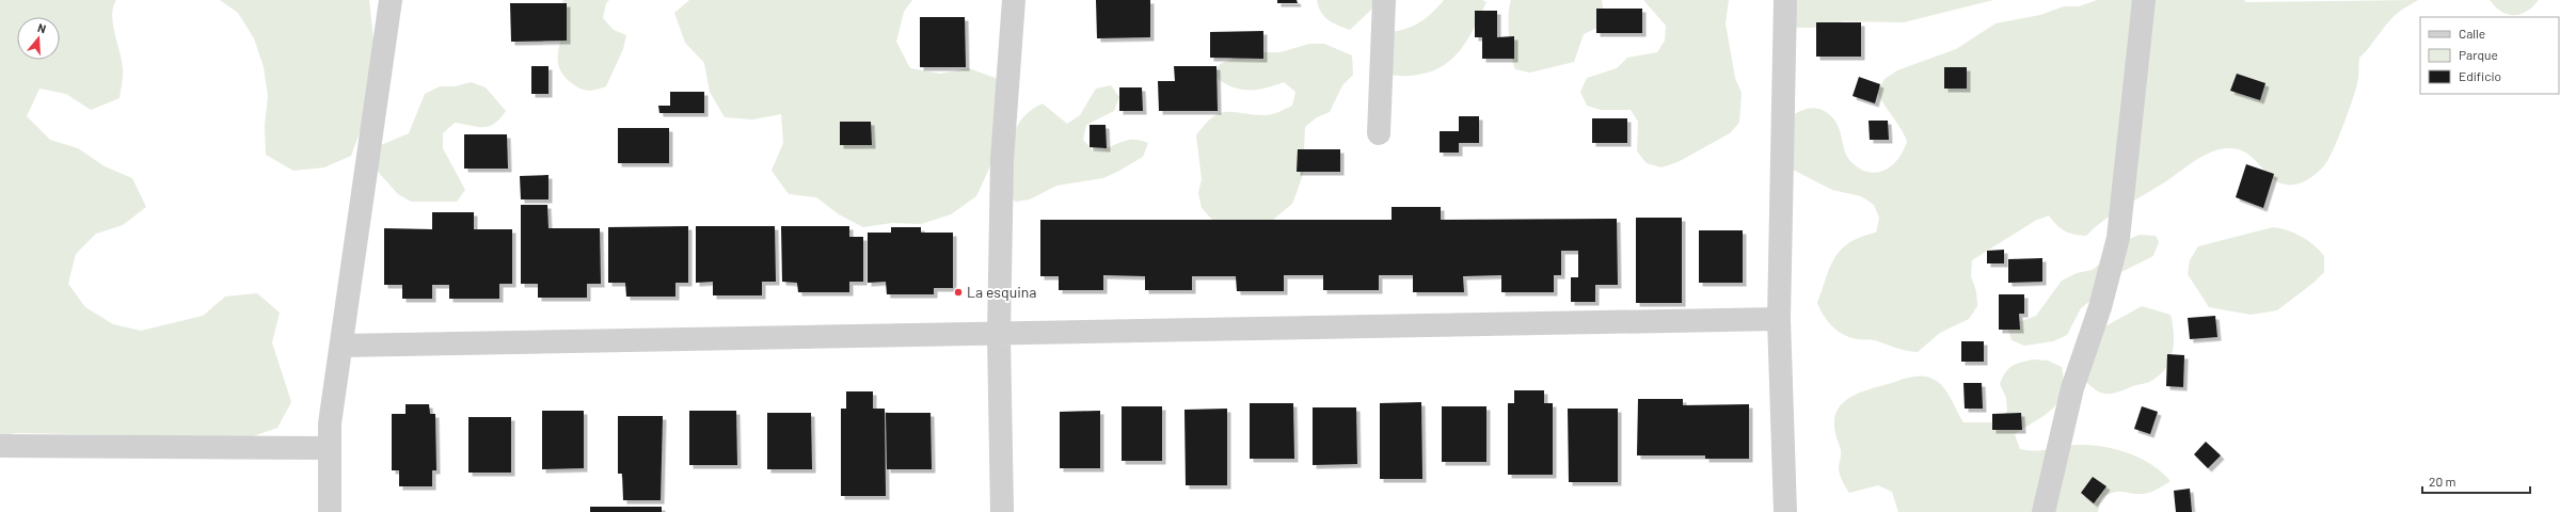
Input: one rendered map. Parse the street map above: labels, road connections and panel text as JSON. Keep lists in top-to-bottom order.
{
  "places": ["La esquina"],
  "legend": ["Calle", "Parque", "Edificio"],
  "scale_bar": "20 m",
  "north": "top"
}
